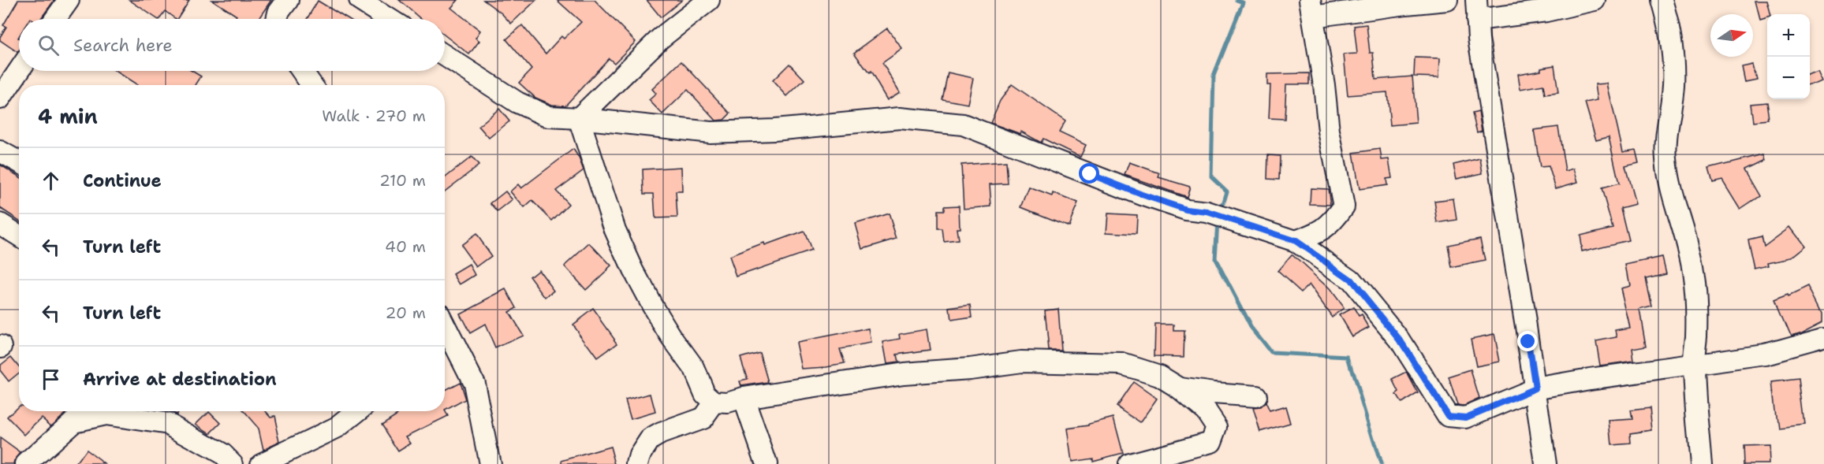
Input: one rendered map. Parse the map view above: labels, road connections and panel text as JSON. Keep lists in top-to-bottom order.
{
  "north": "right",
  "page": {
    "map_buttons": ["+", "−"],
    "search": "Search here",
    "heading": ["4 min", "Walk · 270 m"],
    "list": [
      ["Continue", "210 m"],
      ["Turn left", "40 m"],
      ["Turn left", "20 m"],
      "Arrive at destination"
    ]
  }
}
